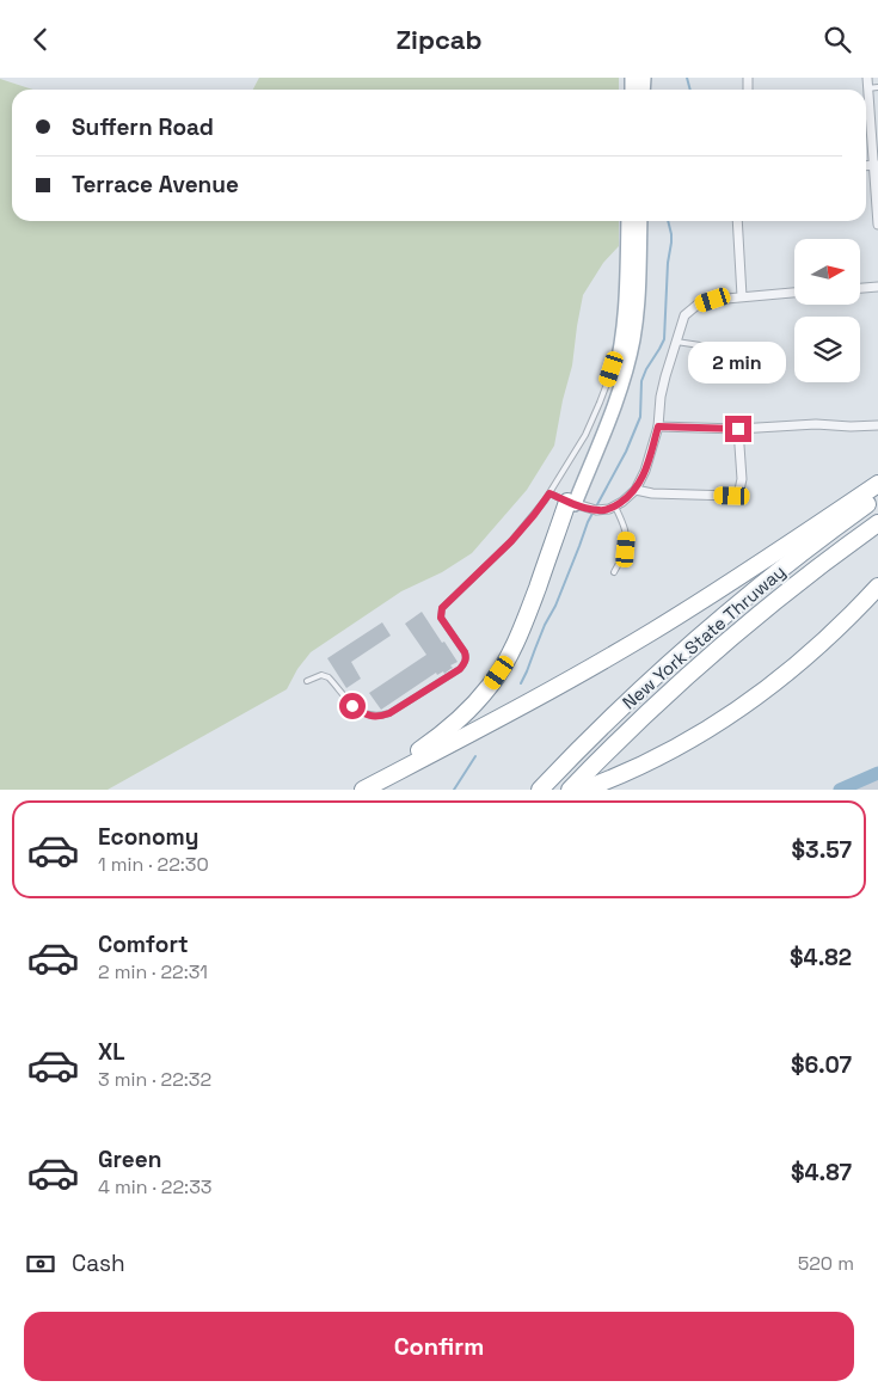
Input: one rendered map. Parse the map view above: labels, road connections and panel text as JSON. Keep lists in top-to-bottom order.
{
  "streets": {
    "highway": ["New York State Thruway"]
  },
  "north": "right",
  "page": {
    "header": "Zipcab",
    "banner": ["Suffern Road", "Terrace Avenue"],
    "bubble": "2 min",
    "list": [
      {
        "name": "Economy",
        "note": "1 min · 22:30",
        "value": "$3.57"
      },
      {
        "name": "Comfort",
        "note": "2 min · 22:31",
        "value": "$4.82"
      },
      {
        "name": "XL",
        "note": "3 min · 22:32",
        "value": "$6.07"
      },
      {
        "name": "Green",
        "note": "4 min · 22:33",
        "value": "$4.87"
      }
    ],
    "pay": ["Cash", "520 m"],
    "buttons": "Confirm"
  }
}
